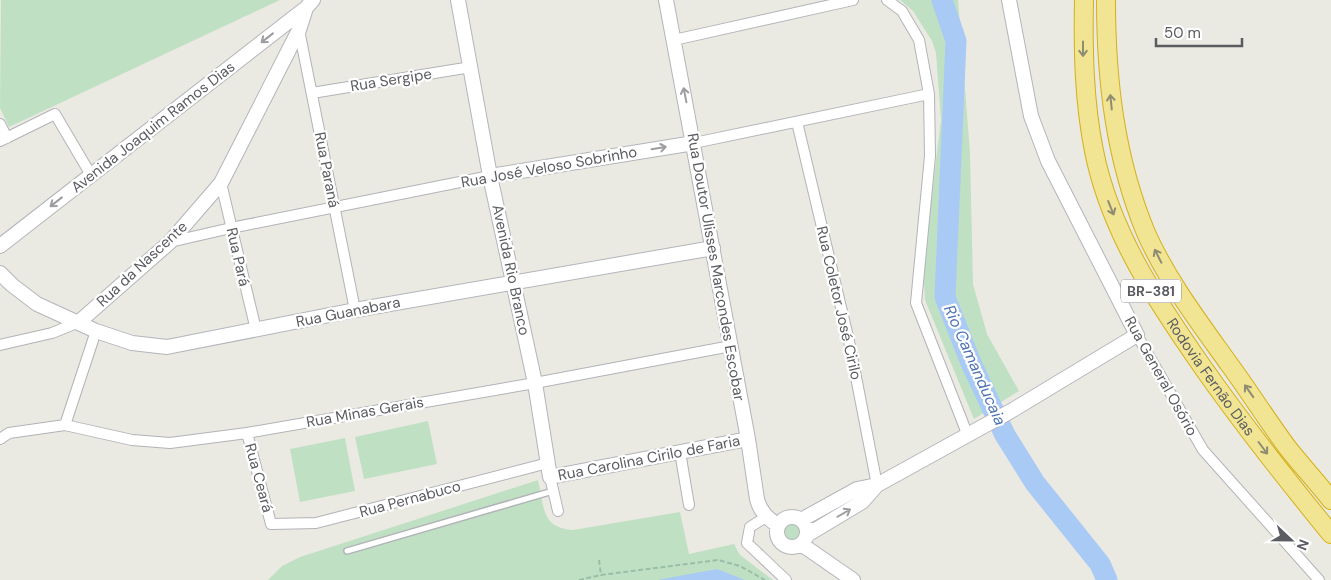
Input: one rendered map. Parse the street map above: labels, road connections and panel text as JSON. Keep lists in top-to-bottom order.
{
  "streets": {
    "highway": ["BR-381", "Rodovia Fernão Dias"],
    "street": [
      "Rua Sergipe",
      "Avenida Joaquim Ramos Dias",
      "Rua José Veloso Sobrinho",
      "Rua Paraná",
      "Rua Pará",
      "Rua da Nascente",
      "Rua Doutor Ulisses Marcondes Escobar",
      "Avenida Rio Branco",
      "Rua Coletor José Cirilo",
      "Rua Guanabara",
      "Rua General Osório",
      "Rua Minas Gerais",
      "Rua Carolina Cirilo de Faria",
      "Rua Ceará",
      "Rua Pernabuco"
    ]
  },
  "crossings": [
    ["Rua Sergipe", "Rua Paraná"],
    ["Rua Sergipe", "Avenida Rio Branco"],
    ["Avenida Joaquim Ramos Dias", "Rua da Nascente"],
    ["Rua José Veloso Sobrinho", "Rua Paraná"],
    ["Rua José Veloso Sobrinho", "Rua Pará"],
    ["Rua José Veloso Sobrinho", "Rua da Nascente"],
    ["Rua José Veloso Sobrinho", "Rua Doutor Ulisses Marcondes Escobar"],
    ["Rua José Veloso Sobrinho", "Avenida Rio Branco"],
    ["Rua José Veloso Sobrinho", "Rua Coletor José Cirilo"],
    ["Rua Paraná", "Rua da Nascente"],
    ["Rua Paraná", "Rua Guanabara"],
    ["Rua Pará", "Rua da Nascente"],
    ["Rua Pará", "Rua Guanabara"],
    ["Rua da Nascente", "Rua Guanabara"],
    ["Rua Doutor Ulisses Marcondes Escobar", "Rua Guanabara"],
    ["Rua Doutor Ulisses Marcondes Escobar", "Rua Minas Gerais"],
    ["Rua Doutor Ulisses Marcondes Escobar", "Rua Carolina Cirilo de Faria"],
    ["Avenida Rio Branco", "Rua Guanabara"],
    ["Avenida Rio Branco", "Rua Minas Gerais"],
    ["Avenida Rio Branco", "Rua Carolina Cirilo de Faria"],
    ["Avenida Rio Branco", "Rua Pernabuco"],
    ["Rua Minas Gerais", "Rua Ceará"],
    ["Rua Carolina Cirilo de Faria", "Rua Pernabuco"],
    ["Rua Ceará", "Rua Pernabuco"]
  ],
  "one_way": ["Avenida Joaquim Ramos Dias"],
  "water": ["Rio Camanducaia"],
  "scale_bar": "50 m",
  "north": "right"
}
